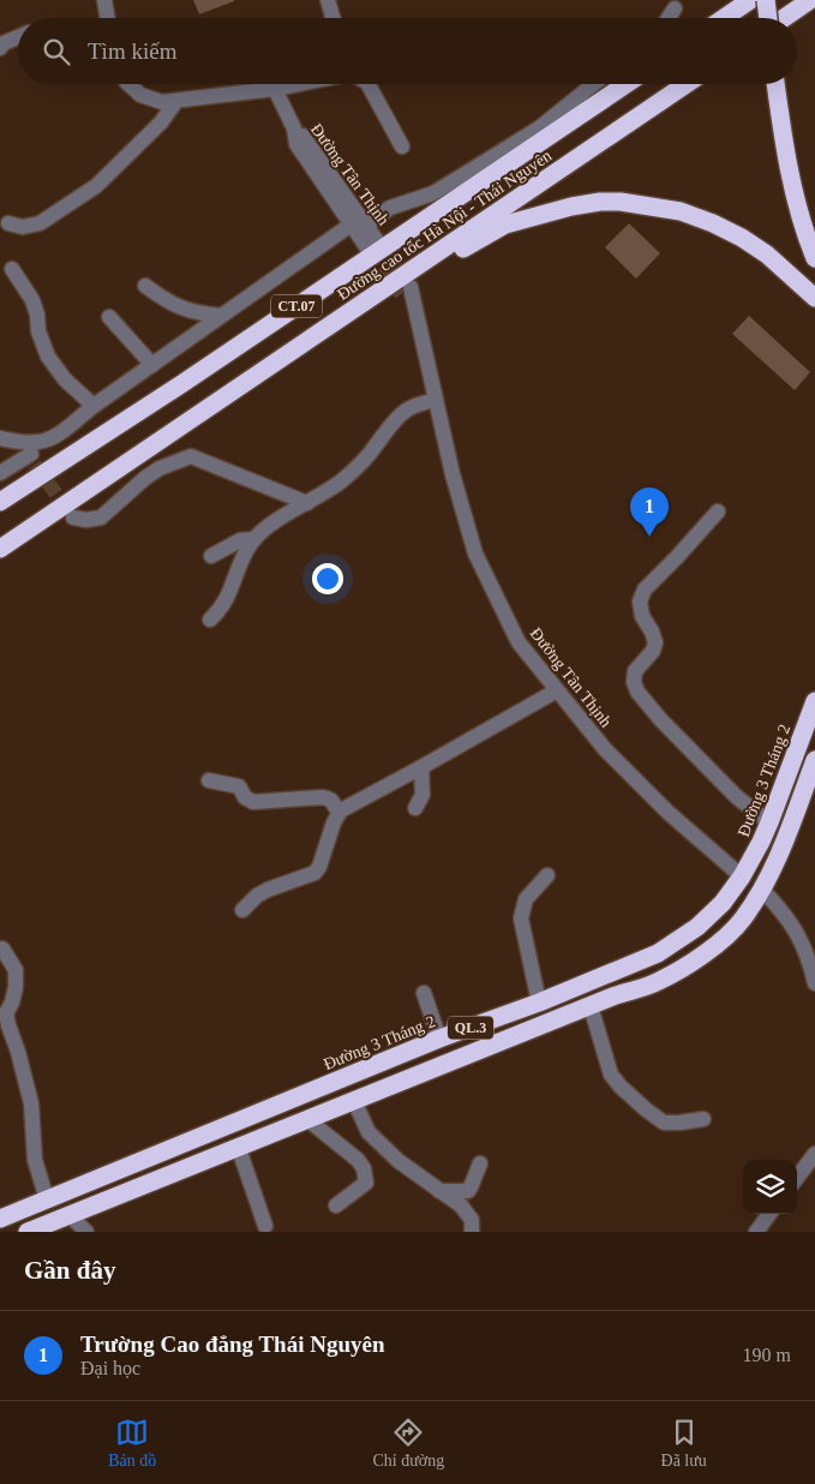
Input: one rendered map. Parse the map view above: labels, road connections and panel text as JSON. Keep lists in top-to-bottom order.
{
  "streets": {
    "highway": [
      "Đường cao tốc Hà Nội - Thái Nguyên",
      "CT.07",
      "Đường 3 Tháng 2",
      "QL.3"
    ],
    "street": ["Đường Tân Thịnh"]
  },
  "crossings": [
    ["Đường Tân Thịnh", "Đường 3 Tháng 2"]
  ],
  "page": {
    "search": "Tìm kiếm",
    "pins": "1",
    "heading": "Gần đây",
    "list": [
      {
        "mark": "1",
        "name": "Trường Cao đẳng Thái Nguyên",
        "note": "Đại học",
        "value": "190 m"
      }
    ],
    "nav": ["Bản đồ", "Chỉ đường", "Đã lưu"]
  }
}
